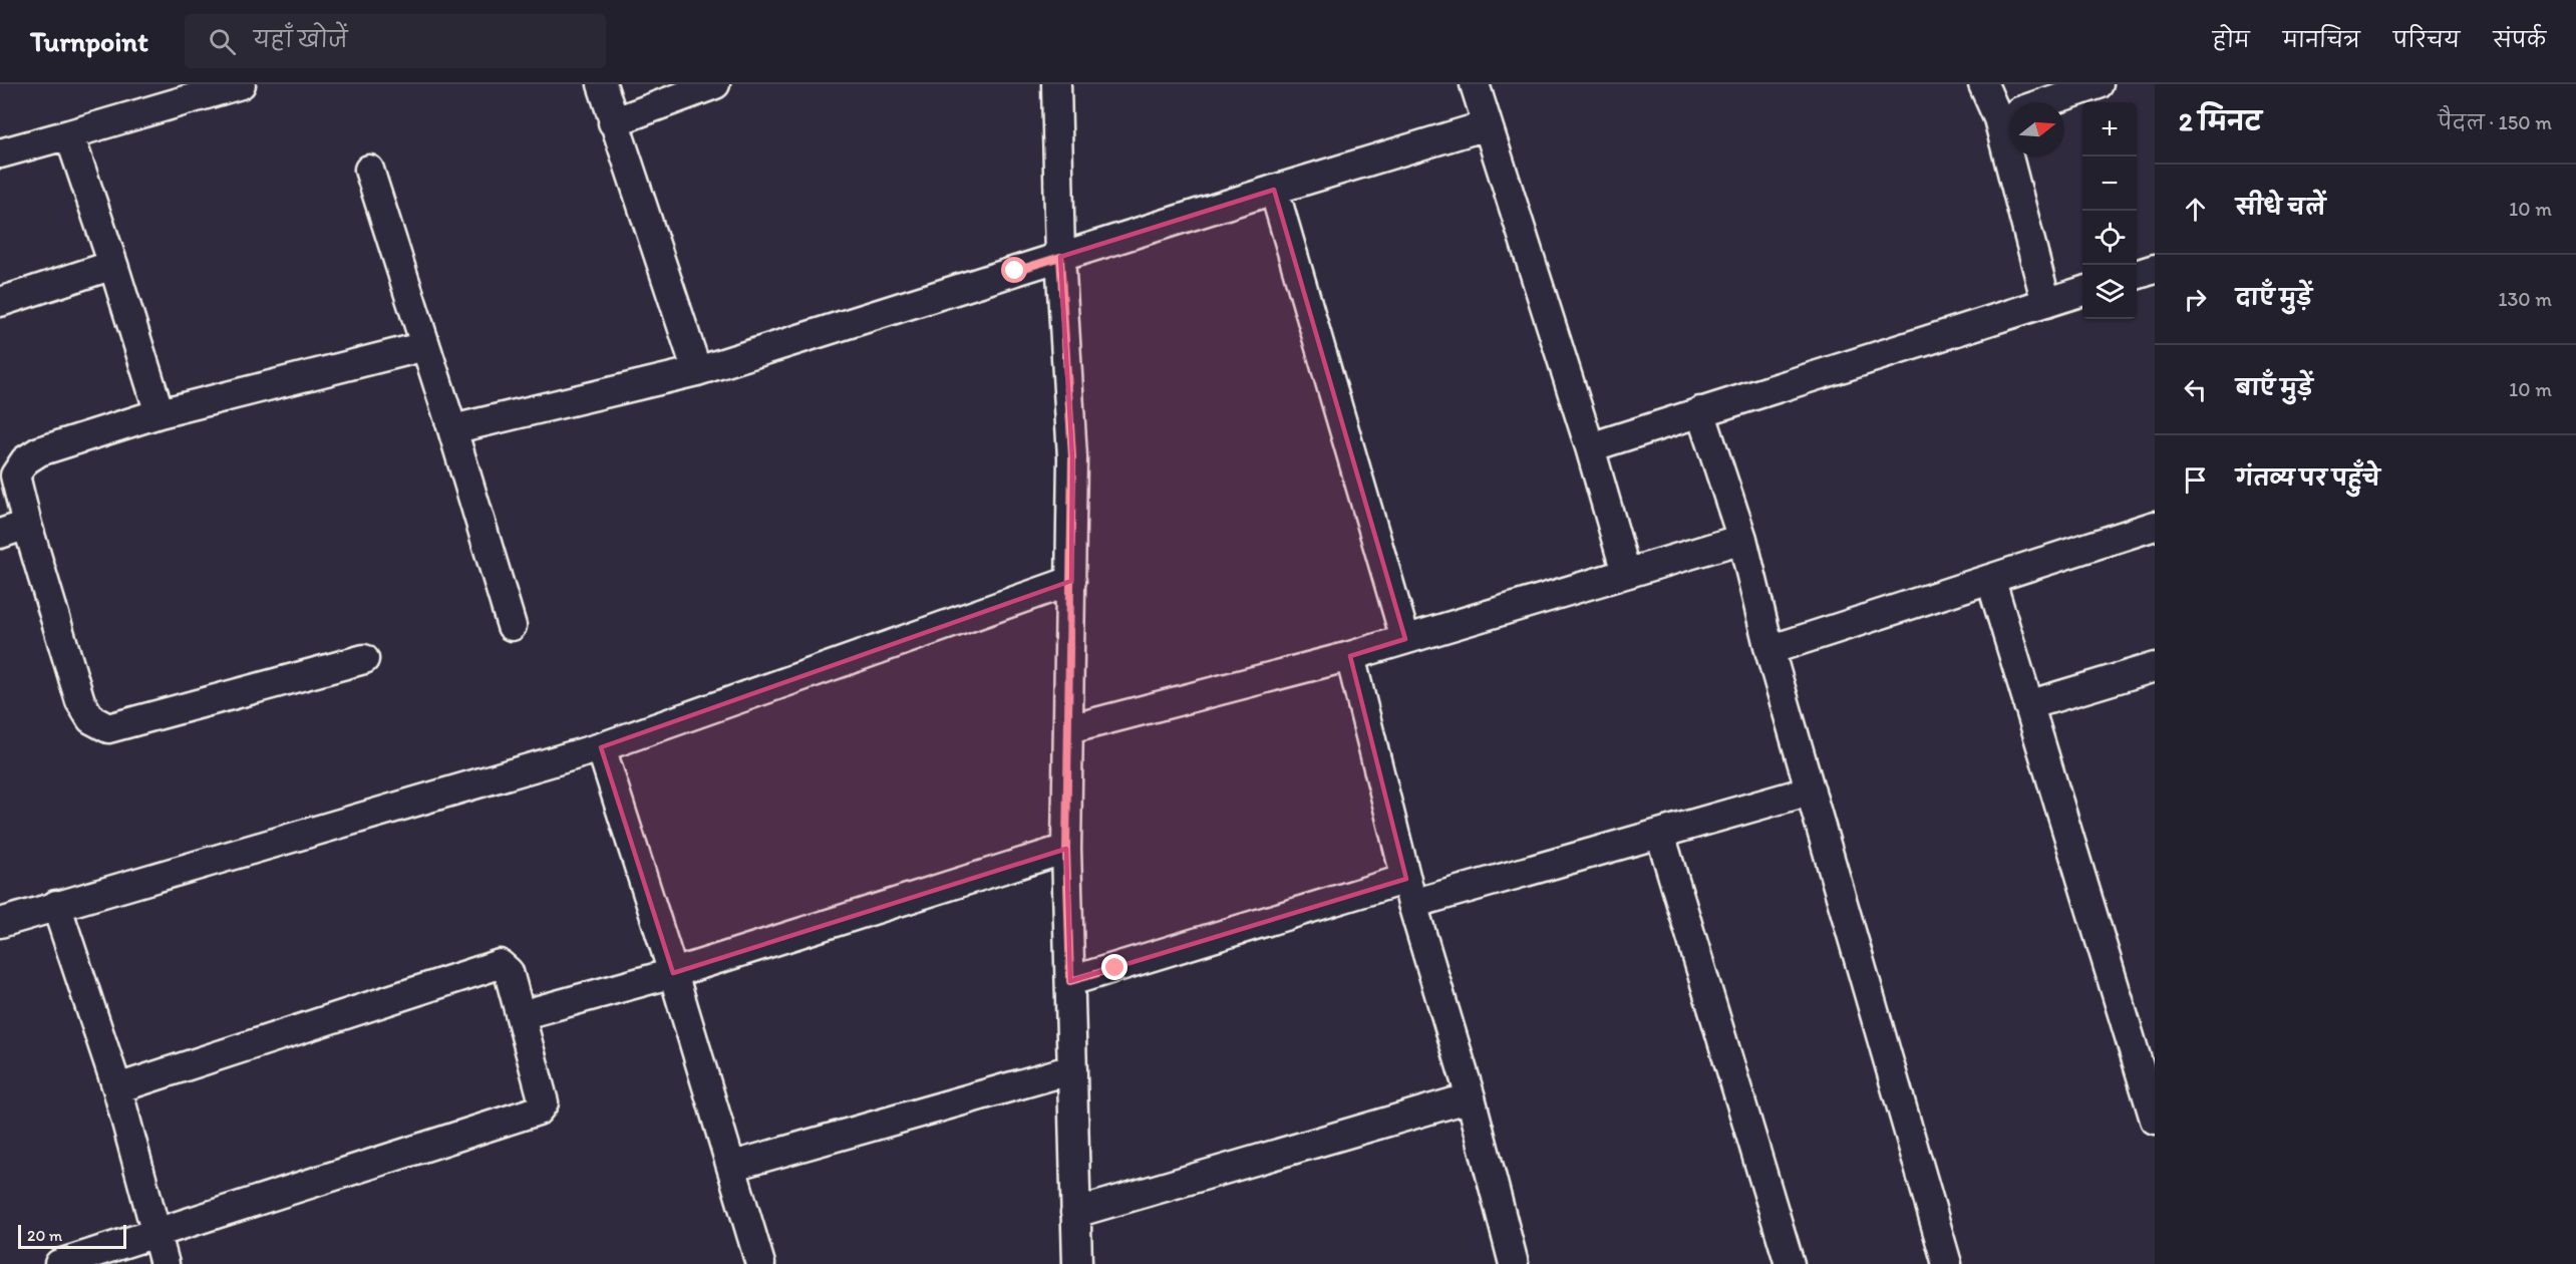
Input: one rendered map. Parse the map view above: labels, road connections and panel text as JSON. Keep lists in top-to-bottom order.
{
  "scale_bar": "20 m",
  "north": "right",
  "page": {
    "header": "Turnpoint",
    "search": "यहाँ खोजें",
    "nav": [
      "होम",
      "मानचित्र",
      "परिचय",
      "संपर्क"
    ],
    "heading": ["2 मिनट", "पैदल · 150 m"],
    "map_buttons": ["+", "−"],
    "list": [
      ["सीधे चलें", "10 m"],
      ["दाएँ मुड़ें", "130 m"],
      ["बाएँ मुड़ें", "10 m"],
      "गंतव्य पर पहुँचे"
    ],
    "scale": "20 m"
  }
}
